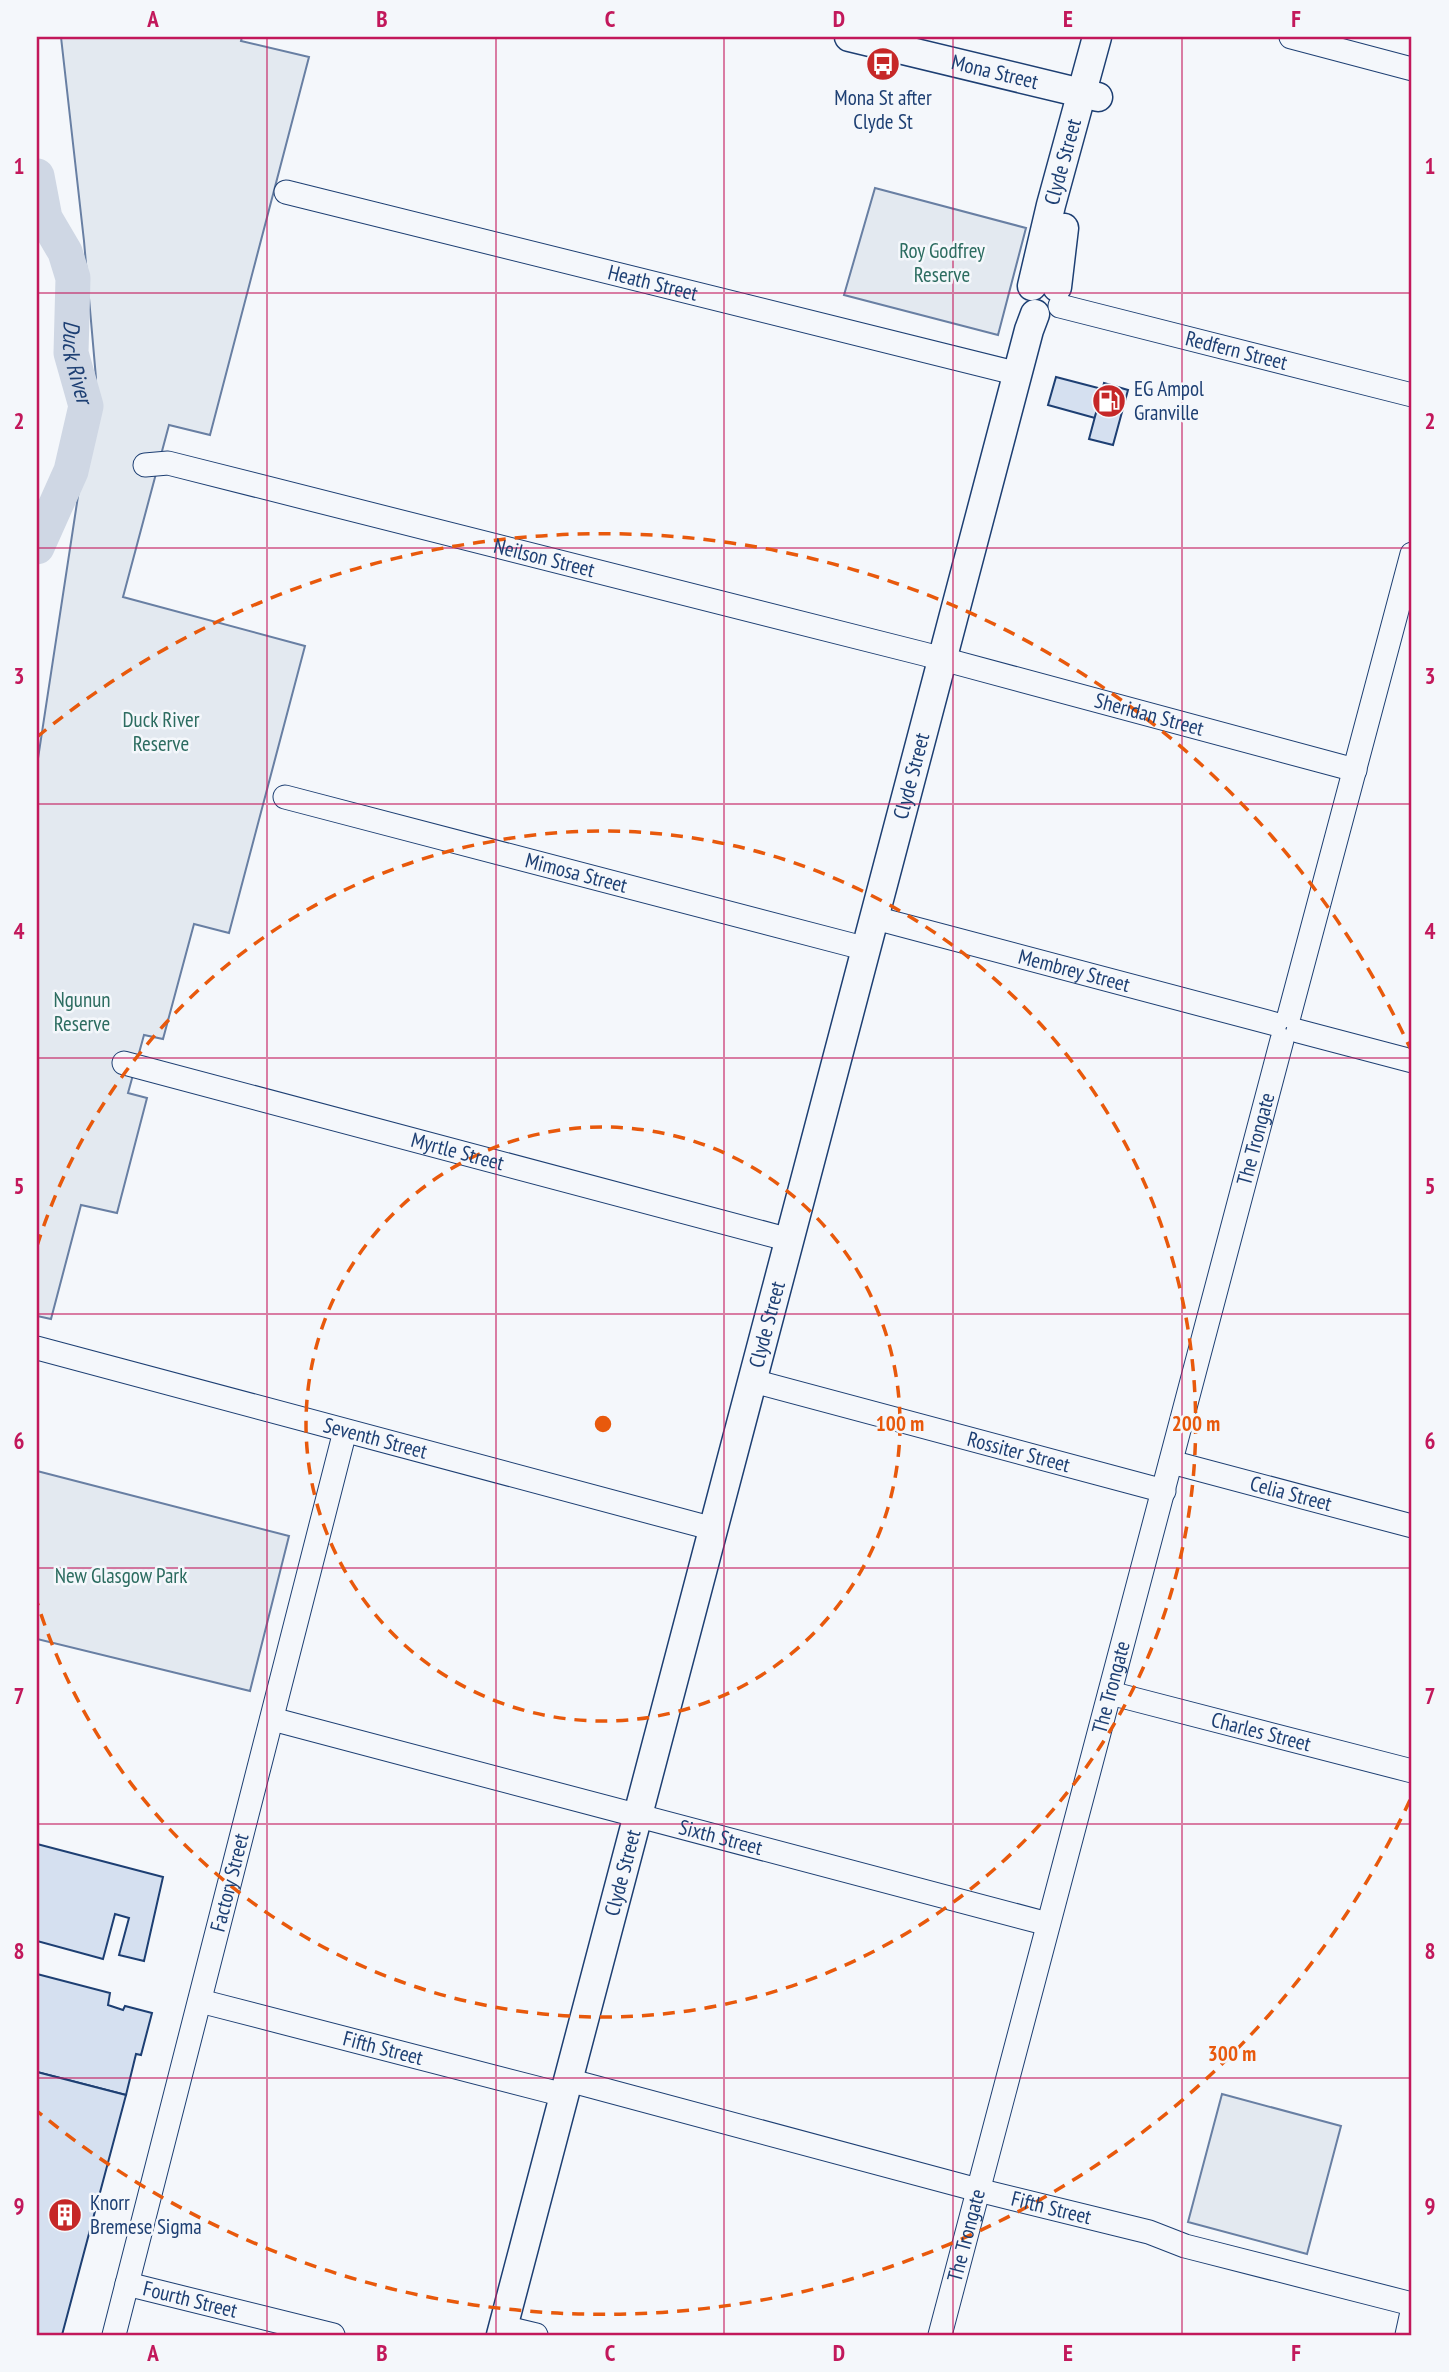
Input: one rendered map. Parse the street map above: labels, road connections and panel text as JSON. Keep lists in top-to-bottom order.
{
  "streets": {
    "main road": ["Mona Street", "Clyde Street"],
    "street": [
      "Heath Street",
      "Redfern Street",
      "Neilson Street",
      "Sheridan Street",
      "Mimosa Street",
      "Membrey Street",
      "The Trongate",
      "Myrtle Street",
      "Seventh Street",
      "Rossiter Street",
      "Celia Street",
      "Charles Street",
      "Sixth Street",
      "Factory Street",
      "Fifth Street",
      "Fourth Street"
    ]
  },
  "crossings": [
    ["Mona Street", "Clyde Street"],
    ["Clyde Street", "Heath Street"],
    ["Clyde Street", "Redfern Street"],
    ["Clyde Street", "Neilson Street"],
    ["Clyde Street", "Sheridan Street"],
    ["Clyde Street", "Mimosa Street"],
    ["Clyde Street", "Membrey Street"],
    ["Clyde Street", "Myrtle Street"],
    ["Clyde Street", "Seventh Street"],
    ["Clyde Street", "Rossiter Street"],
    ["Clyde Street", "Sixth Street"],
    ["Clyde Street", "Fifth Street"],
    ["Neilson Street", "Sheridan Street"],
    ["Sheridan Street", "The Trongate"],
    ["Membrey Street", "The Trongate"],
    ["The Trongate", "Rossiter Street"],
    ["The Trongate", "Celia Street"],
    ["The Trongate", "Charles Street"],
    ["The Trongate", "Sixth Street"],
    ["The Trongate", "Fifth Street"],
    ["Seventh Street", "Factory Street"],
    ["Sixth Street", "Factory Street"],
    ["Factory Street", "Fifth Street"],
    ["Factory Street", "Fourth Street"]
  ],
  "water": ["Duck River"],
  "parks": [
    "Roy Godfrey Reserve",
    "Duck River Reserve",
    "Ngunun Reserve",
    "New Glasgow Park"
  ],
  "places": {
    "bus stop": ["Mona St after Clyde St"],
    "fuel station": ["EG Ampol Granville"],
    "building": ["Knorr Bremese Sigma"]
  },
  "grid": {
    "columns": [
      "A",
      "B",
      "C",
      "D",
      "E",
      "F"
    ],
    "rows": [
      "1",
      "2",
      "3",
      "4",
      "5",
      "6",
      "7",
      "8",
      "9"
    ]
  },
  "rings": ["100 m", "200 m", "300 m"]
}
